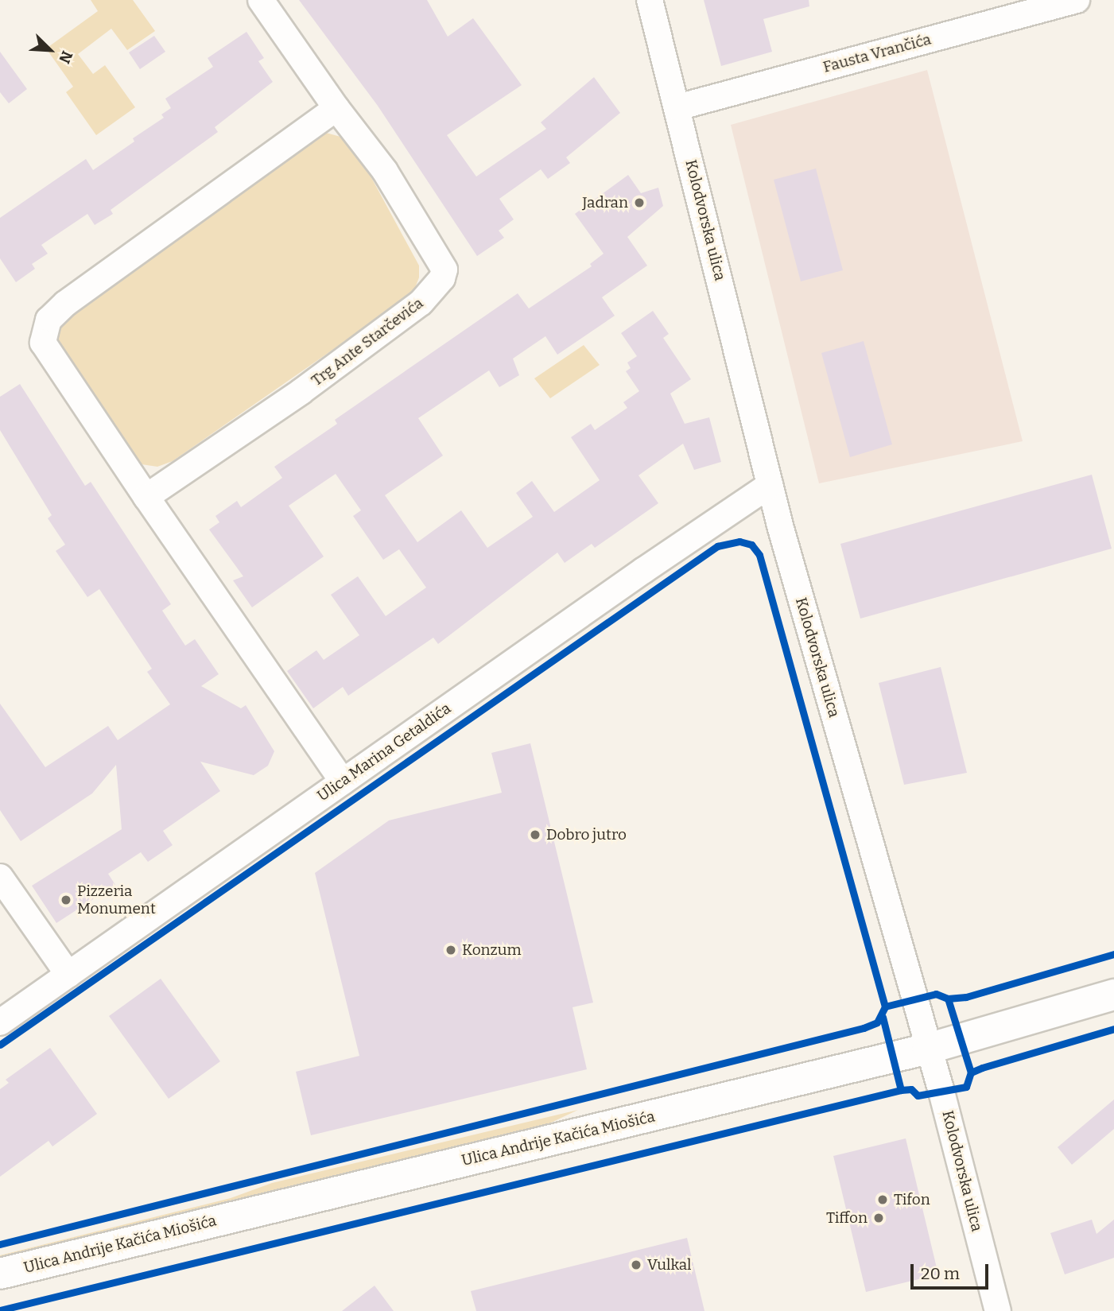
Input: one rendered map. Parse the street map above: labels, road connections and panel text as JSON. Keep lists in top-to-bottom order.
{
  "streets": {
    "main road": ["Ulica Andrije Kačića Miošića"],
    "street": [
      "Fausta Vrančića",
      "Kolodvorska ulica",
      "Trg Ante Starčevića",
      "Ulica Marina Getaldića"
    ]
  },
  "crossings": [
    ["Fausta Vrančića", "Kolodvorska ulica"],
    ["Kolodvorska ulica", "Ulica Marina Getaldića"],
    ["Kolodvorska ulica", "Ulica Andrije Kačića Miošića"]
  ],
  "places": [
    "Jadran",
    "Dobro jutro",
    "Pizzeria Monument",
    "Konzum",
    "Tifon",
    "Tiffon",
    "Vulkal"
  ],
  "scale_bar": "20 m",
  "north": "bottom right"
}
